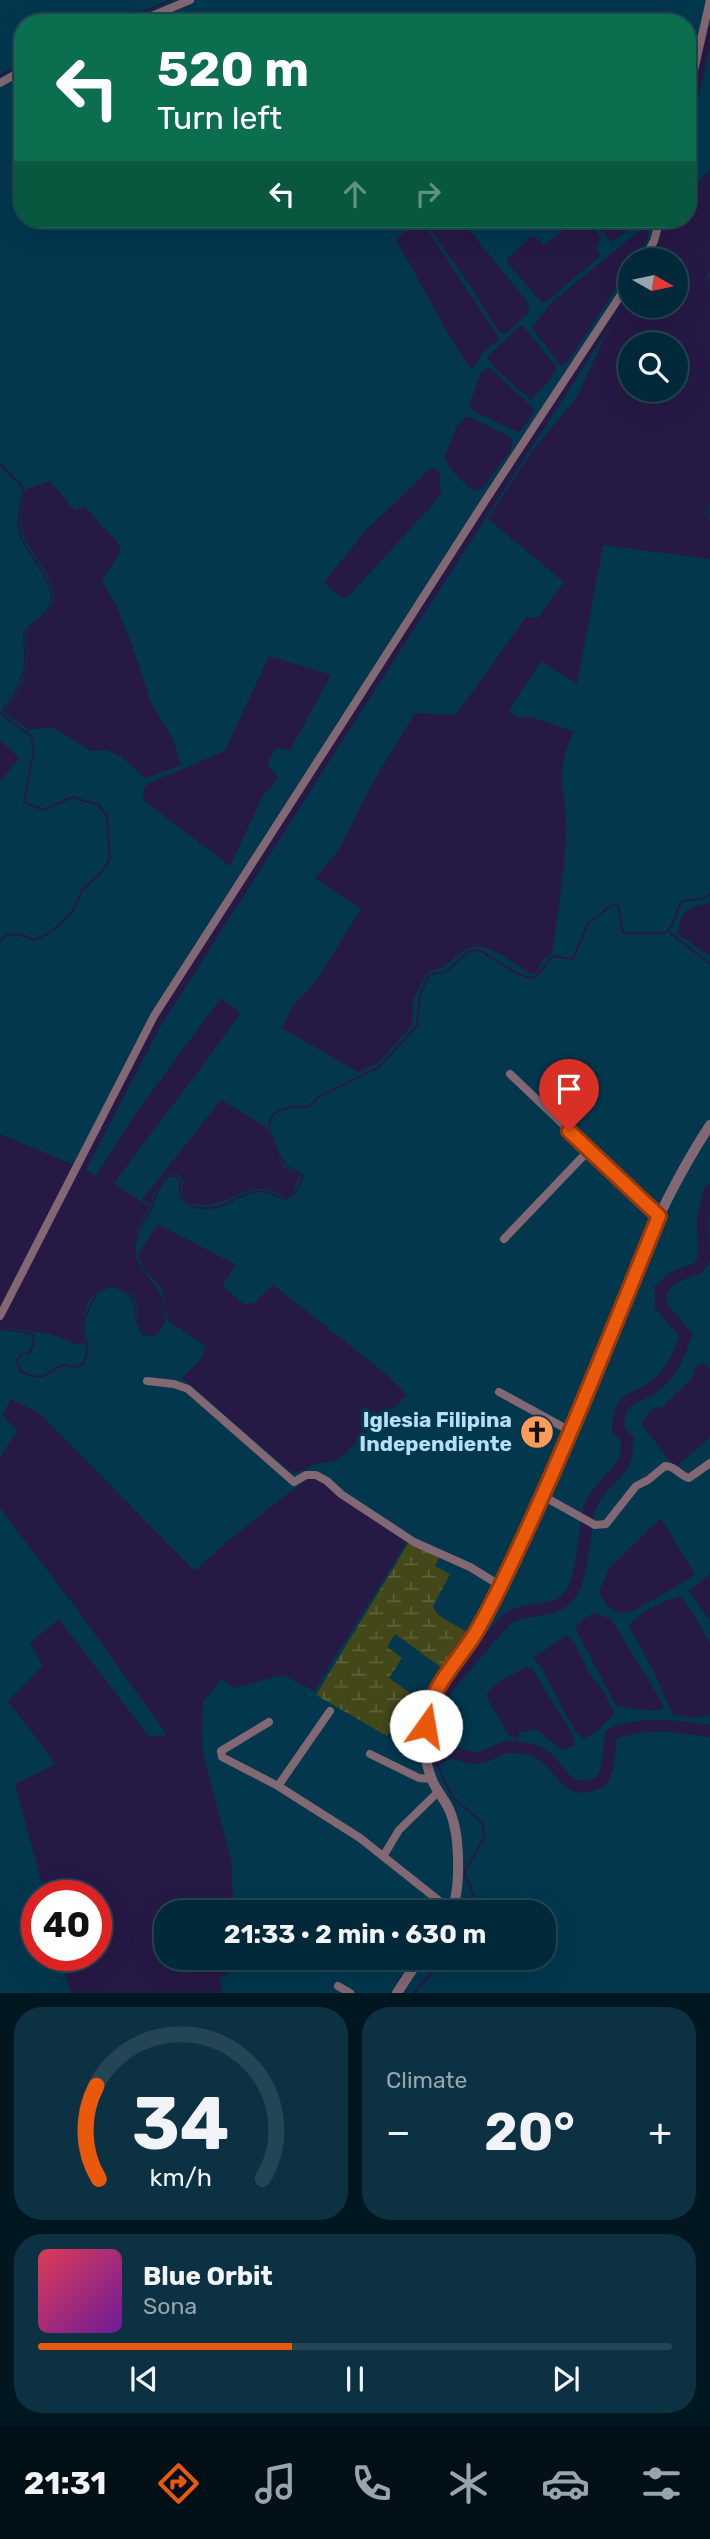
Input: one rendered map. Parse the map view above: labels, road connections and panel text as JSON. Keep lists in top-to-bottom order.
{
  "places": {
    "church": ["Iglesia Filipina Independiente"]
  },
  "north": "right",
  "page": {
    "turn": ["520 m", "Turn left"],
    "limit": "40",
    "trip": "21:33 · 2 min · 630 m",
    "tile": "Climate",
    "heat": ["−", "20°", "+"],
    "song": ["Blue Orbit", "Sona"],
    "tabs": "21:31",
    "gauge": ["34", "km/h"]
  }
}
